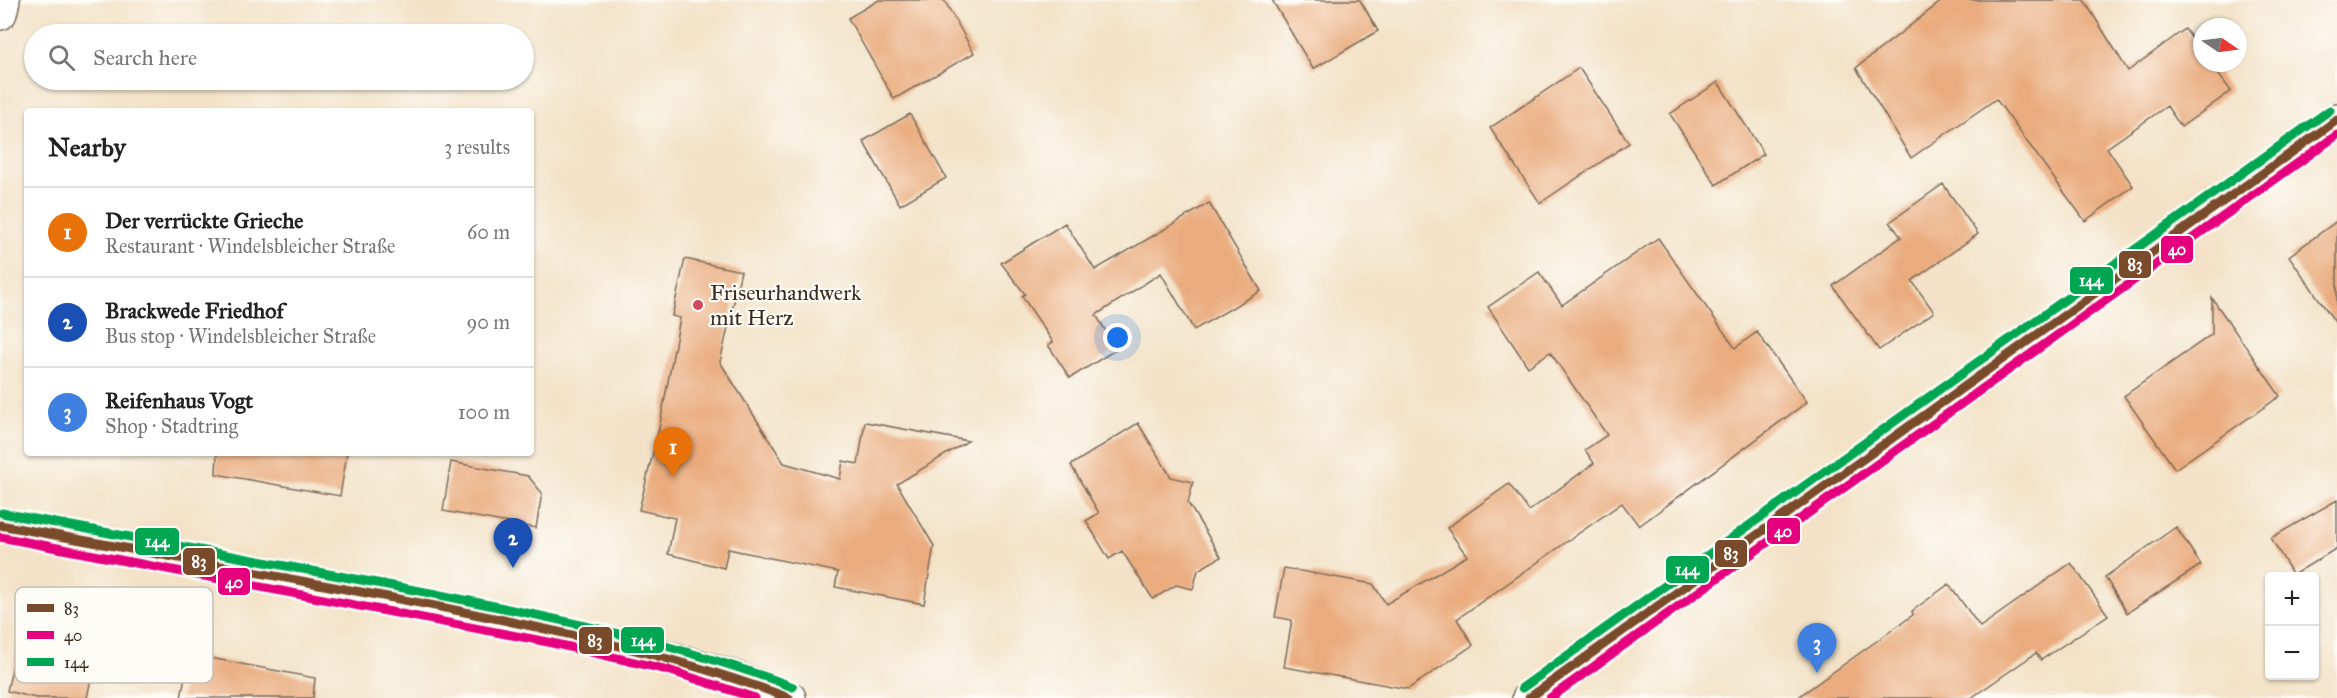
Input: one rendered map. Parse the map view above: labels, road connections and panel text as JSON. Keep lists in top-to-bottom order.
{
  "places": ["Friseurhandwerk mit Herz"],
  "lines": ["transit line 144", "transit line 83", "transit line 40"],
  "legend": ["83", "40", "144"],
  "north": "right",
  "page": {
    "search": "Search here",
    "heading": ["Nearby", "3 results"],
    "list": [
      {
        "mark": "1",
        "name": "Der verrückte Grieche",
        "note": "Restaurant · Windelsbleicher Straße",
        "value": "60 m"
      },
      {
        "mark": "2",
        "name": "Brackwede Friedhof",
        "note": "Bus stop · Windelsbleicher Straße",
        "value": "90 m"
      },
      {
        "mark": "3",
        "name": "Reifenhaus Vogt",
        "note": "Shop · Stadtring",
        "value": "100 m"
      }
    ],
    "pins": ["1", "2", "3"],
    "map_buttons": ["+", "−"]
  }
}
